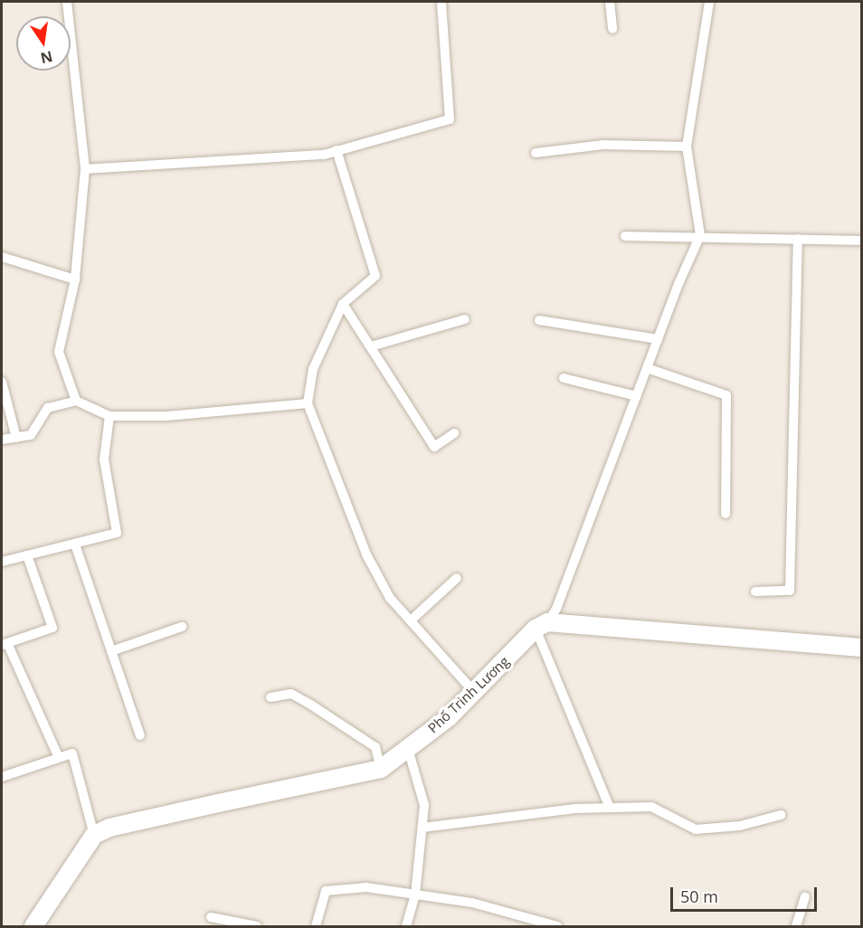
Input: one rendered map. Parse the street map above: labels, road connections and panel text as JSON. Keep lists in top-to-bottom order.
{
  "streets": {
    "street": ["Phố Trinh Lương"]
  },
  "scale_bar": "50 m",
  "north": "bottom"
}
